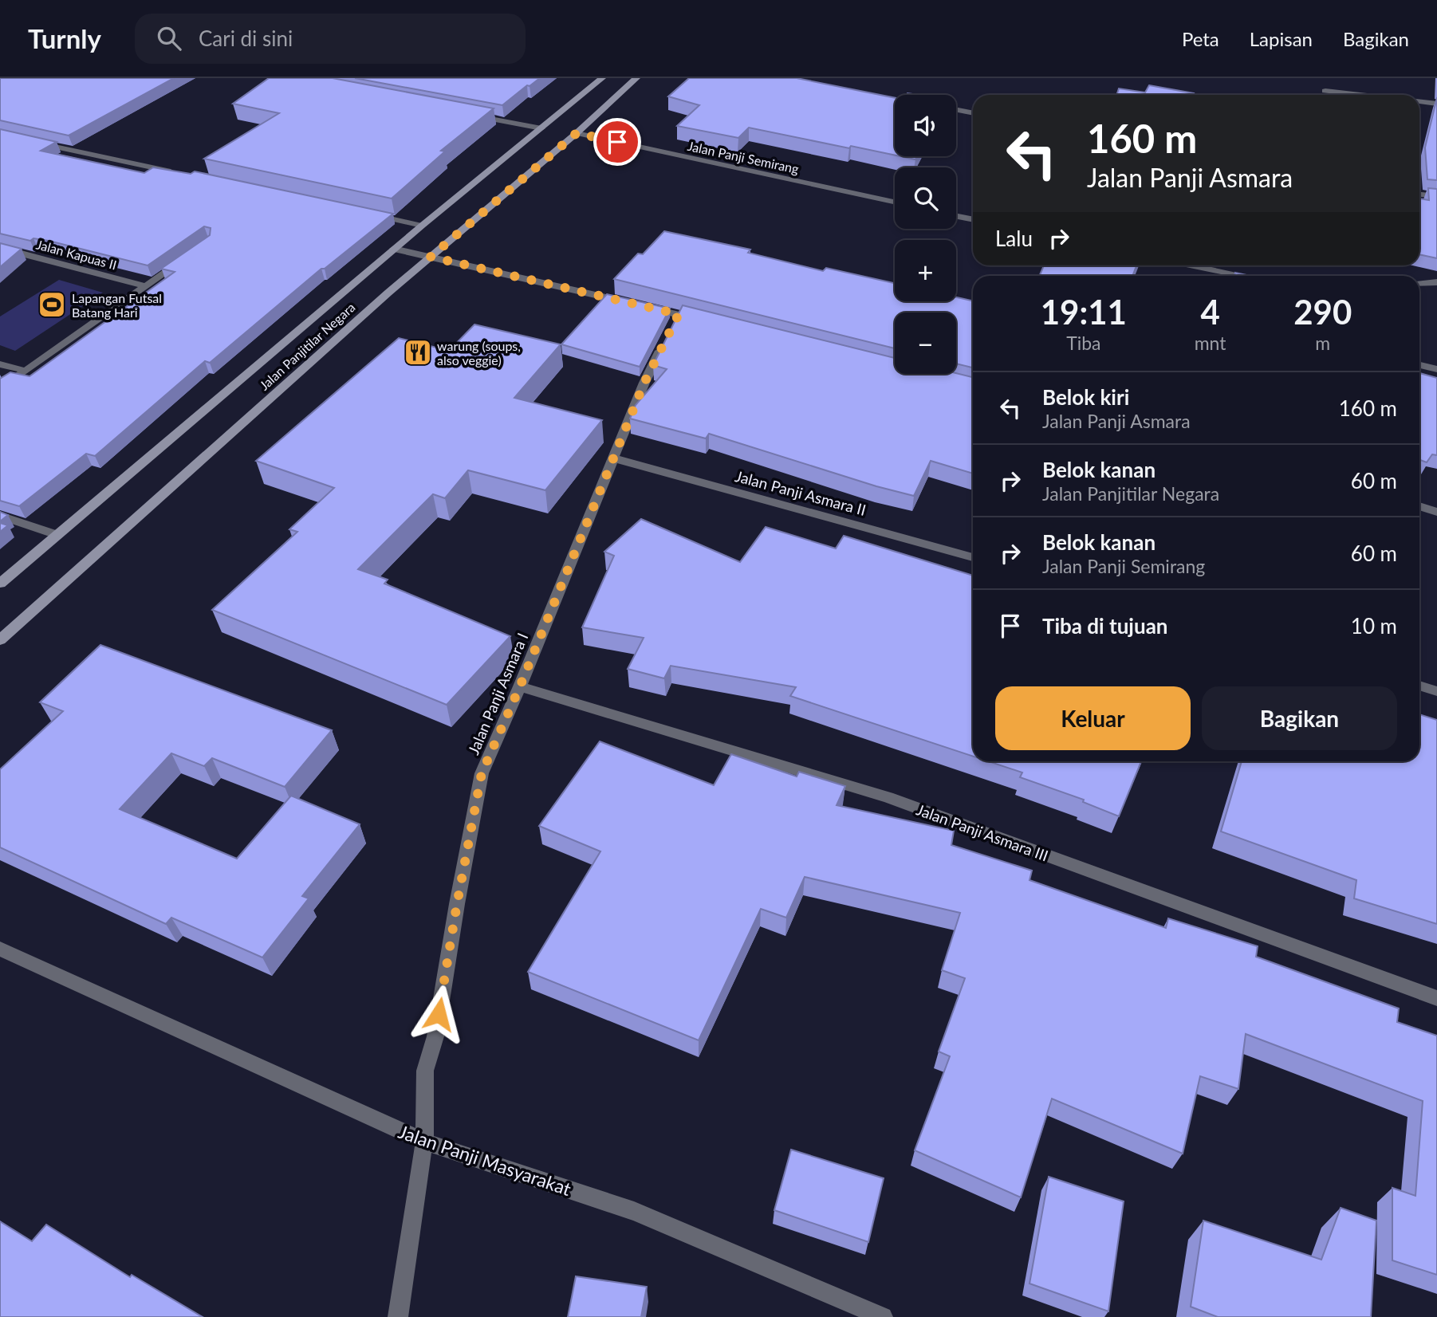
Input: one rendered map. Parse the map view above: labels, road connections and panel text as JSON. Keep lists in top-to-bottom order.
{
  "streets": {
    "main road": ["Jalan Panjitilar Negara"],
    "street": [
      "Jalan Panji Semirang",
      "Jalan Kapuas II",
      "Jalan Panji Asmara II",
      "Jalan Panji Asmara I",
      "Jalan Panji Asmara III",
      "Jalan Panji Masyarakat"
    ]
  },
  "crossings": [
    ["Jalan Panji Semirang", "Jalan Panjitilar Negara"],
    ["Jalan Panji Asmara II", "Jalan Panji Asmara I"],
    ["Jalan Panji Asmara I", "Jalan Panji Asmara III"],
    ["Jalan Panji Asmara I", "Jalan Panji Masyarakat"]
  ],
  "places": {
    "sports": ["Lapangan Futsal Batang Hari"],
    "restaurant": ["warung (soups, also veggie)"]
  },
  "page": {
    "header": "Turnly",
    "search": "Cari di sini",
    "nav": ["Peta", "Lapisan", "Bagikan"],
    "map_buttons": ["+", "−"],
    "turn": ["160 m", "Jalan Panji Asmara"],
    "then": "Lalu",
    "eta": [
      "19:11",
      "Tiba",
      "4",
      "mnt",
      "290",
      "m"
    ],
    "list": [
      {
        "name": "Belok kiri",
        "note": "Jalan Panji Asmara",
        "value": "160 m"
      },
      {
        "name": "Belok kanan",
        "note": "Jalan Panjitilar Negara",
        "value": "60 m"
      },
      {
        "name": "Belok kanan",
        "note": "Jalan Panji Semirang",
        "value": "60 m"
      },
      {
        "name": "Tiba di tujuan",
        "value": "10 m"
      }
    ],
    "buttons": ["Keluar", "Bagikan"]
  }
}
